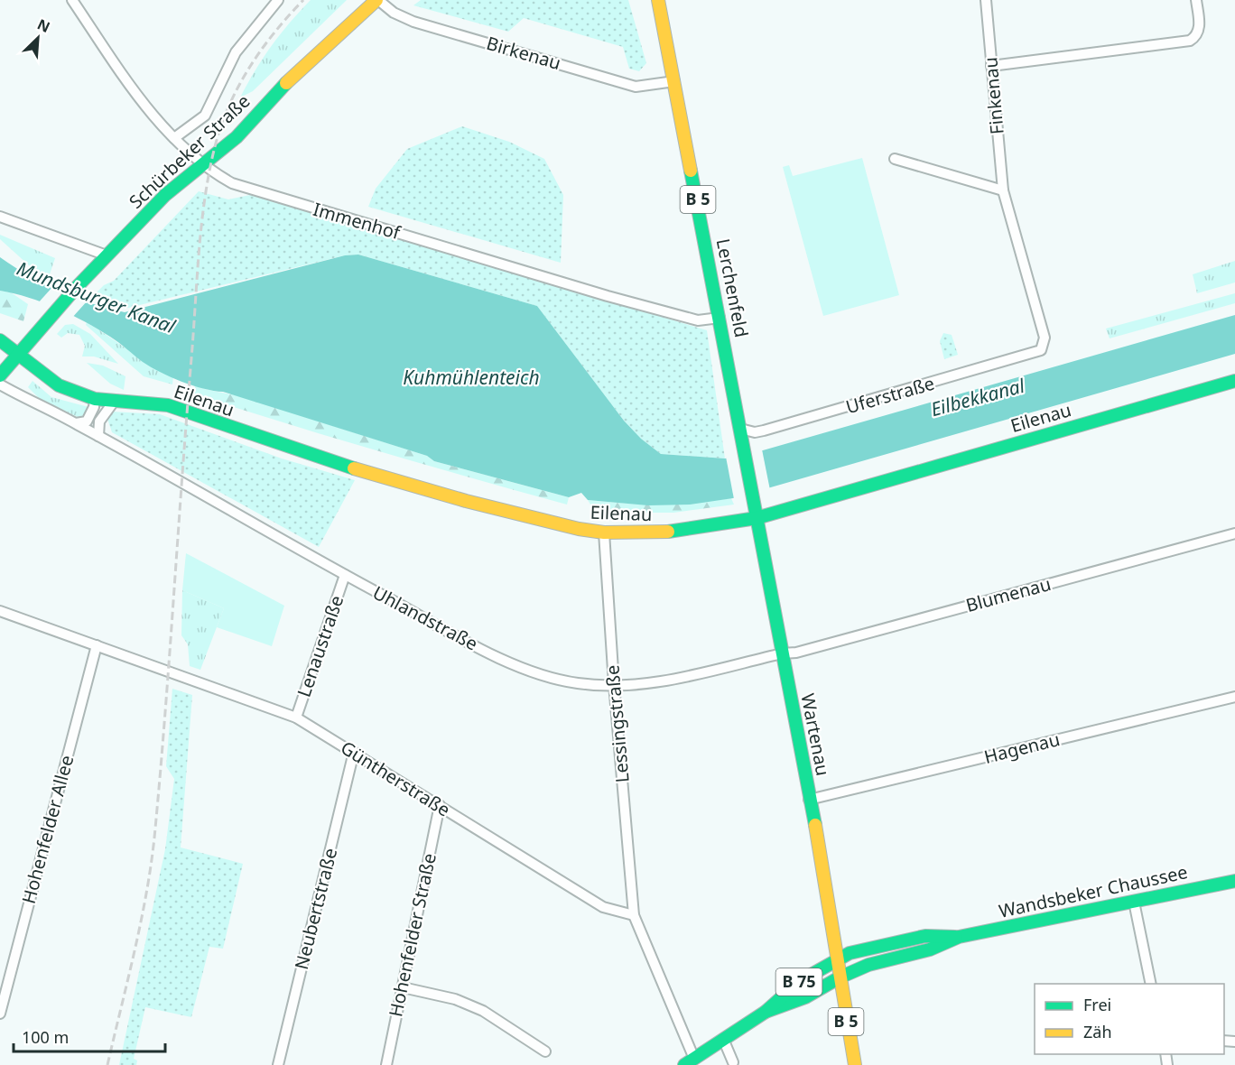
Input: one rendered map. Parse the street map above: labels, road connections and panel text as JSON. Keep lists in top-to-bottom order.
{
  "streets": {
    "main road": [
      "Schürbeker Straße",
      "B 5",
      "Lerchenfeld",
      "Eilenau",
      "Wartenau",
      "Wandsbeker Chaussee",
      "B 75"
    ],
    "street": [
      "Birkenau",
      "Finkenau",
      "Immenhof",
      "Uferstraße",
      "Blumenau",
      "Uhlandstraße",
      "Lenaustraße",
      "Lessingstraße",
      "Hagenau",
      "Güntherstraße",
      "Hohenfelder Allee",
      "Neubertstraße",
      "Hohenfelder Straße"
    ]
  },
  "crossings": [
    ["Birkenau", "Schürbeker Straße"],
    ["Birkenau", "Lerchenfeld"],
    ["Finkenau", "Uferstraße"],
    ["Schürbeker Straße", "Immenhof"],
    ["Schürbeker Straße", "Eilenau"],
    ["B 5", "Wartenau"],
    ["B 5", "Wandsbeker Chaussee"],
    ["B 5", "B 75"],
    ["Immenhof", "Lerchenfeld"],
    ["Lerchenfeld", "Uferstraße"],
    ["Lerchenfeld", "Eilenau"],
    ["Lerchenfeld", "Wartenau"],
    ["Eilenau", "Lessingstraße"],
    ["Eilenau", "Wartenau"],
    ["Blumenau", "Uhlandstraße"],
    ["Blumenau", "Wartenau"],
    ["Uhlandstraße", "Lenaustraße"],
    ["Uhlandstraße", "Lessingstraße"],
    ["Uhlandstraße", "Wartenau"],
    ["Lenaustraße", "Güntherstraße"],
    ["Lessingstraße", "Güntherstraße"],
    ["Wartenau", "Hagenau"],
    ["Wartenau", "Wandsbeker Chaussee"],
    ["Wartenau", "B 75"],
    ["Güntherstraße", "Hohenfelder Allee"],
    ["Güntherstraße", "Neubertstraße"],
    ["Güntherstraße", "Hohenfelder Straße"],
    ["Wandsbeker Chaussee", "B 75"]
  ],
  "water": ["Mundsburger Kanal", "Kuhmühlenteich", "Eilbekkanal"],
  "legend": ["Frei", "Zäh"],
  "scale_bar": "100 m",
  "north": "top right"
}
